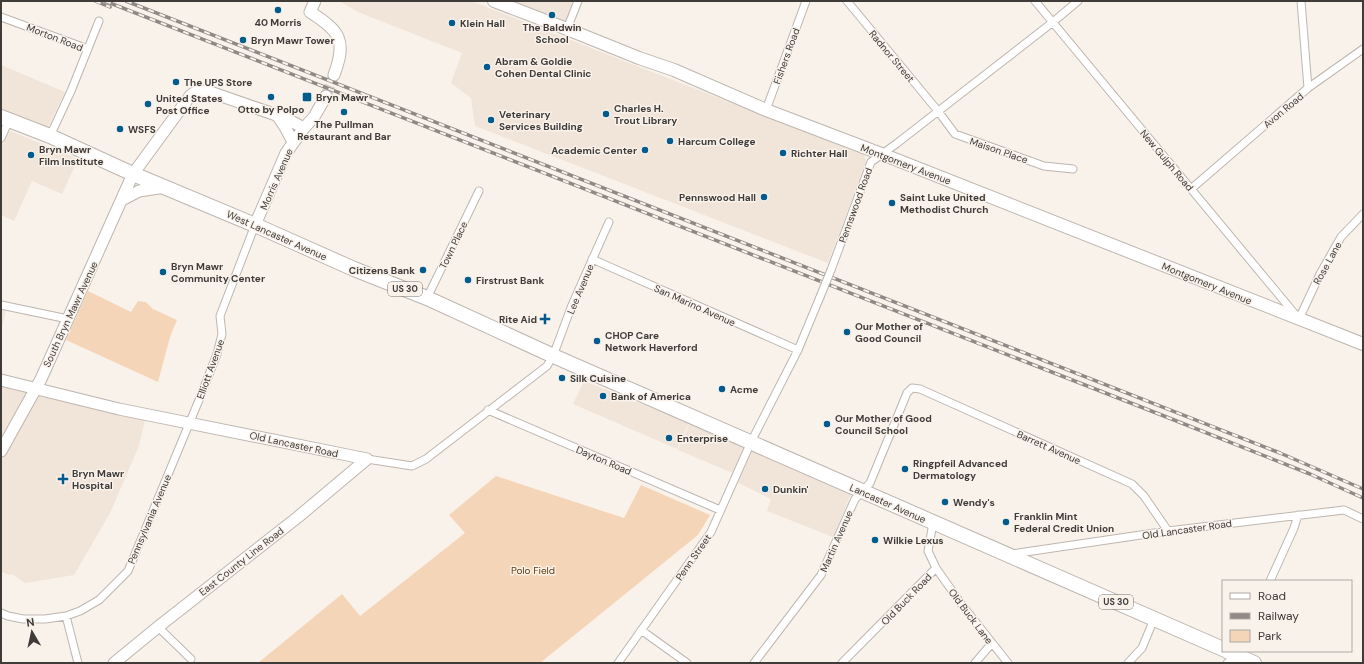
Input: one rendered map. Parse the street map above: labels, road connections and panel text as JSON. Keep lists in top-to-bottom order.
{
  "streets": {
    "highway": ["West Lancaster Avenue", "US 30", "Lancaster Avenue"],
    "main road": ["Montgomery Avenue"],
    "street": [
      "Morton Road",
      "Fishers Road",
      "Radnor Street",
      "Avon Road",
      "Maison Place",
      "New Gulph Road",
      "Morris Avenue",
      "Pennswood Road",
      "Town Place",
      "Rose Lane",
      "Lee Avenue",
      "San Marino Avenue",
      "South Bryn Mawr Avenue",
      "Elliott Avenue",
      "Old Lancaster Road",
      "Barrett Avenue",
      "Dayton Road",
      "Pennsylvania Avenue",
      "Martin Avenue",
      "Penn Street",
      "East County Line Road",
      "Old Buck Road",
      "Old Buck Lane"
    ]
  },
  "crossings": [
    ["Morton Road", "West Lancaster Avenue"],
    ["Fishers Road", "Montgomery Avenue"],
    ["Radnor Street", "Maison Place"],
    ["Radnor Street", "Pennswood Road"],
    ["Avon Road", "New Gulph Road"],
    ["Maison Place", "Pennswood Road"],
    ["New Gulph Road", "Montgomery Avenue"],
    ["New Gulph Road", "Pennswood Road"],
    ["New Gulph Road", "Rose Lane"],
    ["Montgomery Avenue", "Pennswood Road"],
    ["Montgomery Avenue", "Rose Lane"],
    ["Morris Avenue", "West Lancaster Avenue"],
    ["Morris Avenue", "Elliott Avenue"],
    ["Pennswood Road", "San Marino Avenue"],
    ["Pennswood Road", "Lancaster Avenue"],
    ["Pennswood Road", "Penn Street"],
    ["West Lancaster Avenue", "Town Place"],
    ["West Lancaster Avenue", "Lee Avenue"],
    ["West Lancaster Avenue", "South Bryn Mawr Avenue"],
    ["West Lancaster Avenue", "Elliott Avenue"],
    ["West Lancaster Avenue", "Old Lancaster Road"],
    ["West Lancaster Avenue", "Lancaster Avenue"],
    ["Lee Avenue", "San Marino Avenue"],
    ["Lee Avenue", "Old Lancaster Road"],
    ["Lee Avenue", "Lancaster Avenue"],
    ["South Bryn Mawr Avenue", "Old Lancaster Road"],
    ["Elliott Avenue", "Old Lancaster Road"],
    ["Elliott Avenue", "Pennsylvania Avenue"],
    ["Old Lancaster Road", "Barrett Avenue"],
    ["Old Lancaster Road", "Dayton Road"],
    ["Old Lancaster Road", "Lancaster Avenue"],
    ["Old Lancaster Road", "Pennsylvania Avenue"],
    ["Old Lancaster Road", "East County Line Road"],
    ["Barrett Avenue", "Martin Avenue"],
    ["Dayton Road", "Penn Street"],
    ["Lancaster Avenue", "Martin Avenue"],
    ["Lancaster Avenue", "Penn Street"],
    ["Lancaster Avenue", "Old Buck Road"],
    ["Old Buck Road", "Old Buck Lane"]
  ],
  "parks": ["Polo Field"],
  "places": {
    "other": [
      "40 Morris",
      "The Baldwin School",
      "Klein Hall",
      "Bryn Mawr Tower",
      "Abram & Goldie Cohen Dental Clinic",
      "The UPS Store",
      "Otto by Polpo",
      "United States Post Office",
      "The Pullman Restaurant and Bar",
      "Charles H. Trout Library",
      "Veterinary Services Building",
      "WSFS",
      "Harcum College",
      "Academic Center",
      "Richter Hall",
      "Bryn Mawr Film Institute",
      "Pennswood Hall",
      "Saint Luke United Methodist Church",
      "Citizens Bank",
      "Bryn Mawr Community Center",
      "Firstrust Bank",
      "Our Mother of Good Council",
      "CHOP Care Network Haverford",
      "Silk Cuisine",
      "Acme",
      "Bank of America",
      "Our Mother of Good Council School",
      "Enterprise",
      "Ringpfeil Advanced Dermatology",
      "Dunkin'",
      "Wendy's",
      "Franklin Mint Federal Credit Union",
      "Wilkie Lexus"
    ],
    "transit": ["Bryn Mawr"],
    "health": ["Rite Aid", "Bryn Mawr Hospital"]
  },
  "legend": ["Road", "Railway", "Park"],
  "north": "top"
}
